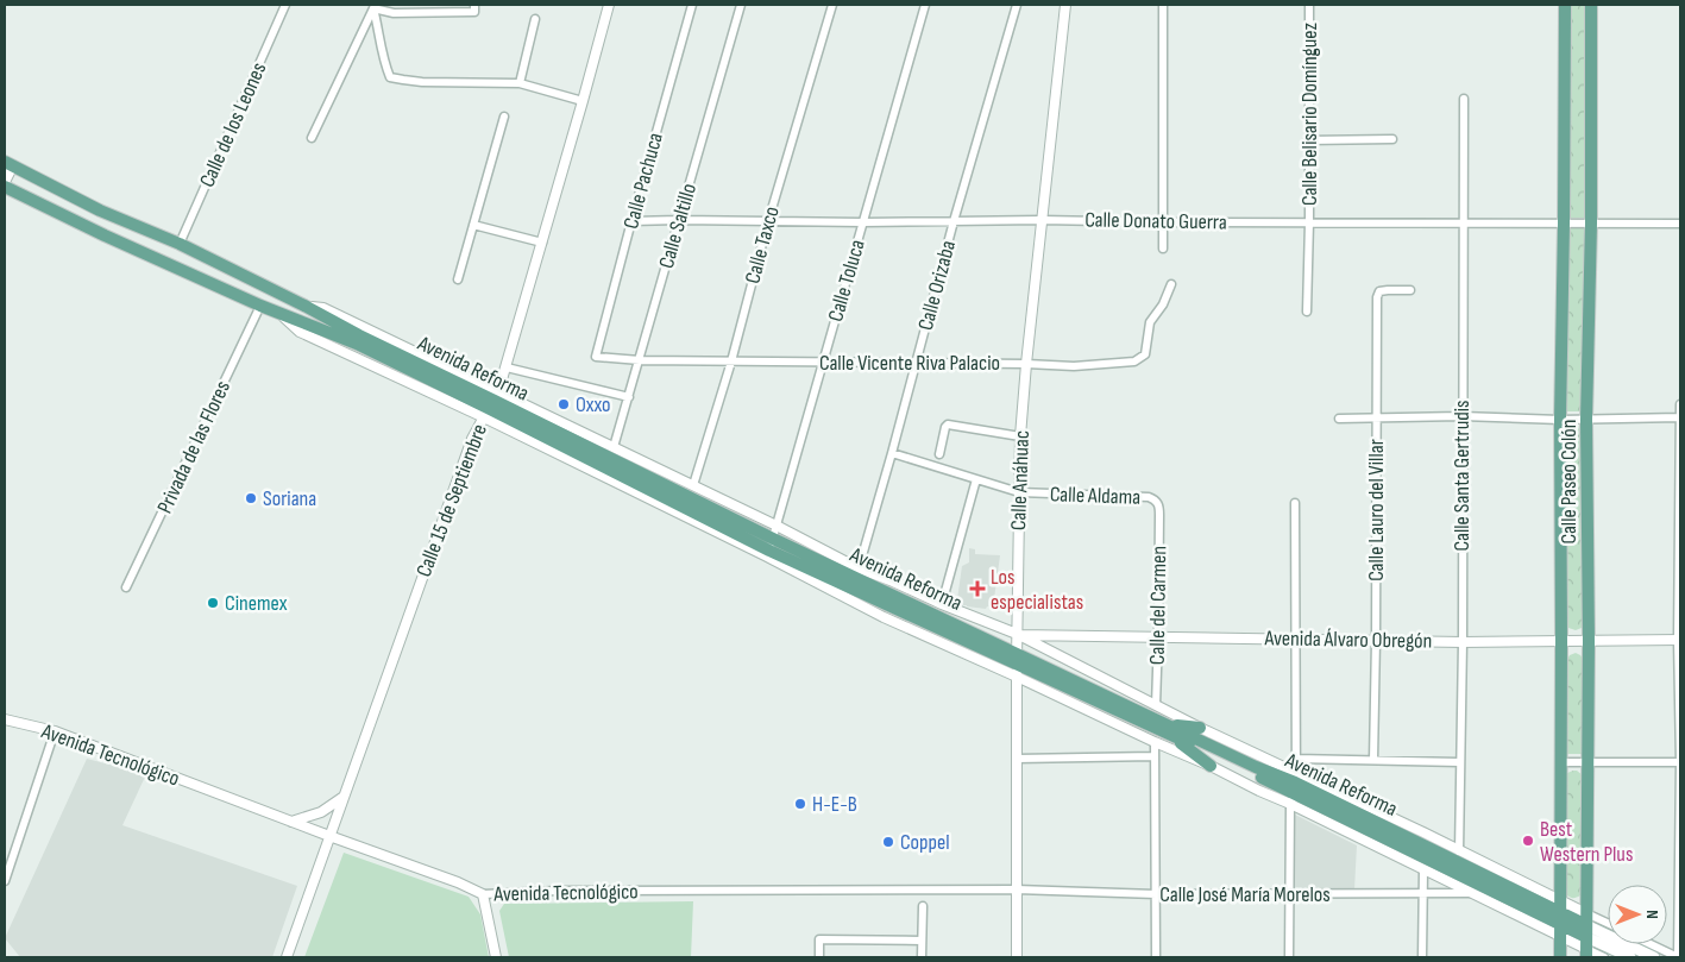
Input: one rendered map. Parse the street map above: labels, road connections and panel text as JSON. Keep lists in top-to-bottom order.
{
  "streets": {
    "main road": ["Avenida Reforma", "Calle Paseo Colón"],
    "street": [
      "Calle Belisario Domínguez",
      "Calle de los Leones",
      "Calle Pachuca",
      "Calle Donato Guerra",
      "Calle Saltillo",
      "Calle Taxco",
      "Calle Toluca",
      "Calle Orizaba",
      "Calle Vicente Riva Palacio",
      "Privada de las Flores",
      "Calle Santa Gertrudis",
      "Calle Anáhuac",
      "Calle Aldama",
      "Calle 15 de Septiembre",
      "Calle Lauro del Villar",
      "Calle del Carmen",
      "Avenida Álvaro Obregón",
      "Avenida Tecnológico",
      "Calle José María Morelos"
    ]
  },
  "crossings": [
    ["Calle Belisario Domínguez", "Calle Donato Guerra"],
    ["Calle de los Leones", "Avenida Reforma"],
    ["Calle Pachuca", "Calle Donato Guerra"],
    ["Calle Pachuca", "Calle Vicente Riva Palacio"],
    ["Calle Donato Guerra", "Calle Saltillo"],
    ["Calle Donato Guerra", "Calle Taxco"],
    ["Calle Donato Guerra", "Calle Toluca"],
    ["Calle Donato Guerra", "Calle Orizaba"],
    ["Calle Donato Guerra", "Calle Santa Gertrudis"],
    ["Calle Donato Guerra", "Calle Anáhuac"],
    ["Calle Donato Guerra", "Calle Paseo Colón"],
    ["Calle Saltillo", "Calle Vicente Riva Palacio"],
    ["Calle Saltillo", "Avenida Reforma"],
    ["Calle Taxco", "Calle Vicente Riva Palacio"],
    ["Calle Taxco", "Avenida Reforma"],
    ["Calle Toluca", "Calle Vicente Riva Palacio"],
    ["Calle Toluca", "Avenida Reforma"],
    ["Calle Orizaba", "Calle Vicente Riva Palacio"],
    ["Calle Orizaba", "Avenida Reforma"],
    ["Calle Orizaba", "Calle Aldama"],
    ["Calle Vicente Riva Palacio", "Calle Anáhuac"],
    ["Avenida Reforma", "Privada de las Flores"],
    ["Avenida Reforma", "Calle Santa Gertrudis"],
    ["Avenida Reforma", "Calle Anáhuac"],
    ["Avenida Reforma", "Calle Paseo Colón"],
    ["Avenida Reforma", "Calle 15 de Septiembre"],
    ["Avenida Reforma", "Calle del Carmen"],
    ["Avenida Reforma", "Avenida Álvaro Obregón"],
    ["Avenida Reforma", "Calle José María Morelos"],
    ["Calle Santa Gertrudis", "Avenida Álvaro Obregón"],
    ["Calle Anáhuac", "Calle Aldama"],
    ["Calle Anáhuac", "Avenida Álvaro Obregón"],
    ["Calle Anáhuac", "Avenida Tecnológico"],
    ["Calle Anáhuac", "Calle José María Morelos"],
    ["Calle Paseo Colón", "Avenida Álvaro Obregón"],
    ["Calle Aldama", "Calle del Carmen"],
    ["Calle 15 de Septiembre", "Avenida Tecnológico"],
    ["Calle Lauro del Villar", "Avenida Álvaro Obregón"],
    ["Calle del Carmen", "Avenida Álvaro Obregón"],
    ["Avenida Tecnológico", "Calle José María Morelos"]
  ],
  "places": {
    "other": [
      "Oxxo",
      "Soriana",
      "Cinemex",
      "H-E-B",
      "Best Western Plus",
      "Coppel"
    ],
    "health": ["Los especialistas"]
  },
  "north": "right"
}
